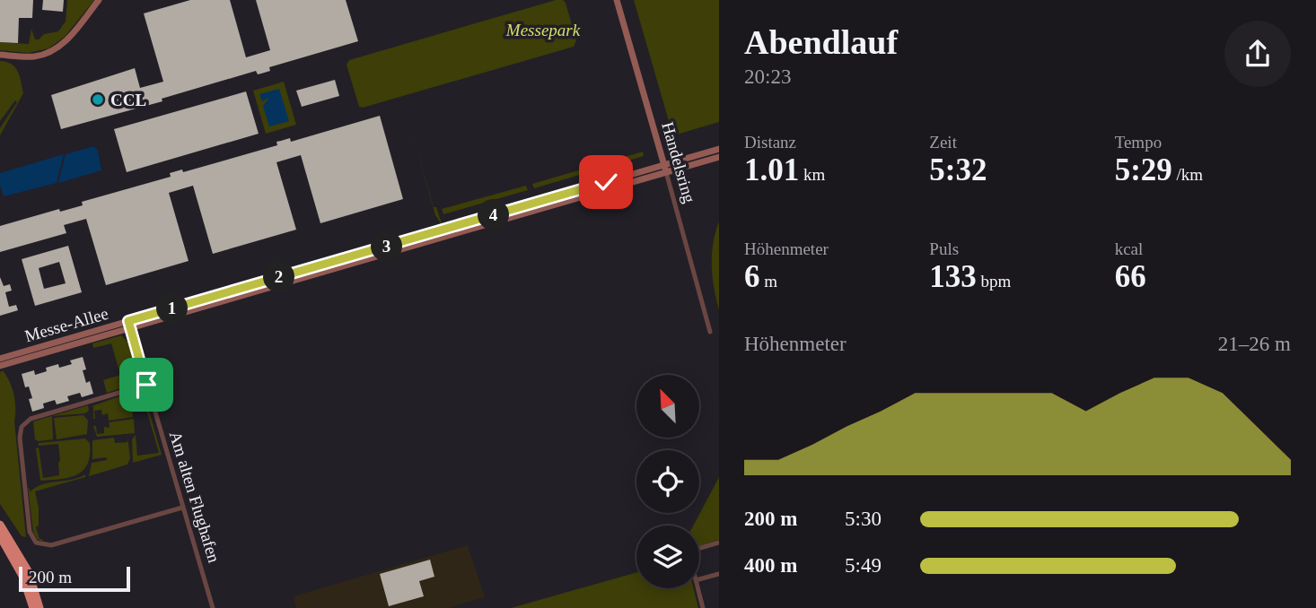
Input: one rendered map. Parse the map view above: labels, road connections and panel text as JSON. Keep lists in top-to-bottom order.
{
  "streets": {
    "main road": ["Handelsring", "Messe-Allee"],
    "street": ["Am alten Flughafen"]
  },
  "crossings": [
    ["Handelsring", "Messe-Allee"],
    ["Messe-Allee", "Am alten Flughafen"]
  ],
  "parks": ["Messepark"],
  "places": ["CCL"],
  "scale_bar": "200 m",
  "north": "top left",
  "page": {
    "heading": ["Abendlauf", "20:23"],
    "stats": [
      ["Distanz", "1.01 km"],
      ["Zeit", "5:32"],
      ["Tempo", "5:29 /km"],
      ["Höhenmeter", "6 m"],
      ["Puls", "133 bpm"],
      ["kcal", "66"]
    ],
    "pins": [
      "4",
      "3",
      "2",
      "1"
    ],
    "chart": ["Höhenmeter", "21–26 m"],
    "list": [
      {
        "name": "200 m",
        "note": "5:30"
      },
      {
        "name": "400 m",
        "note": "5:49"
      }
    ],
    "scale": "200 m"
  }
}
